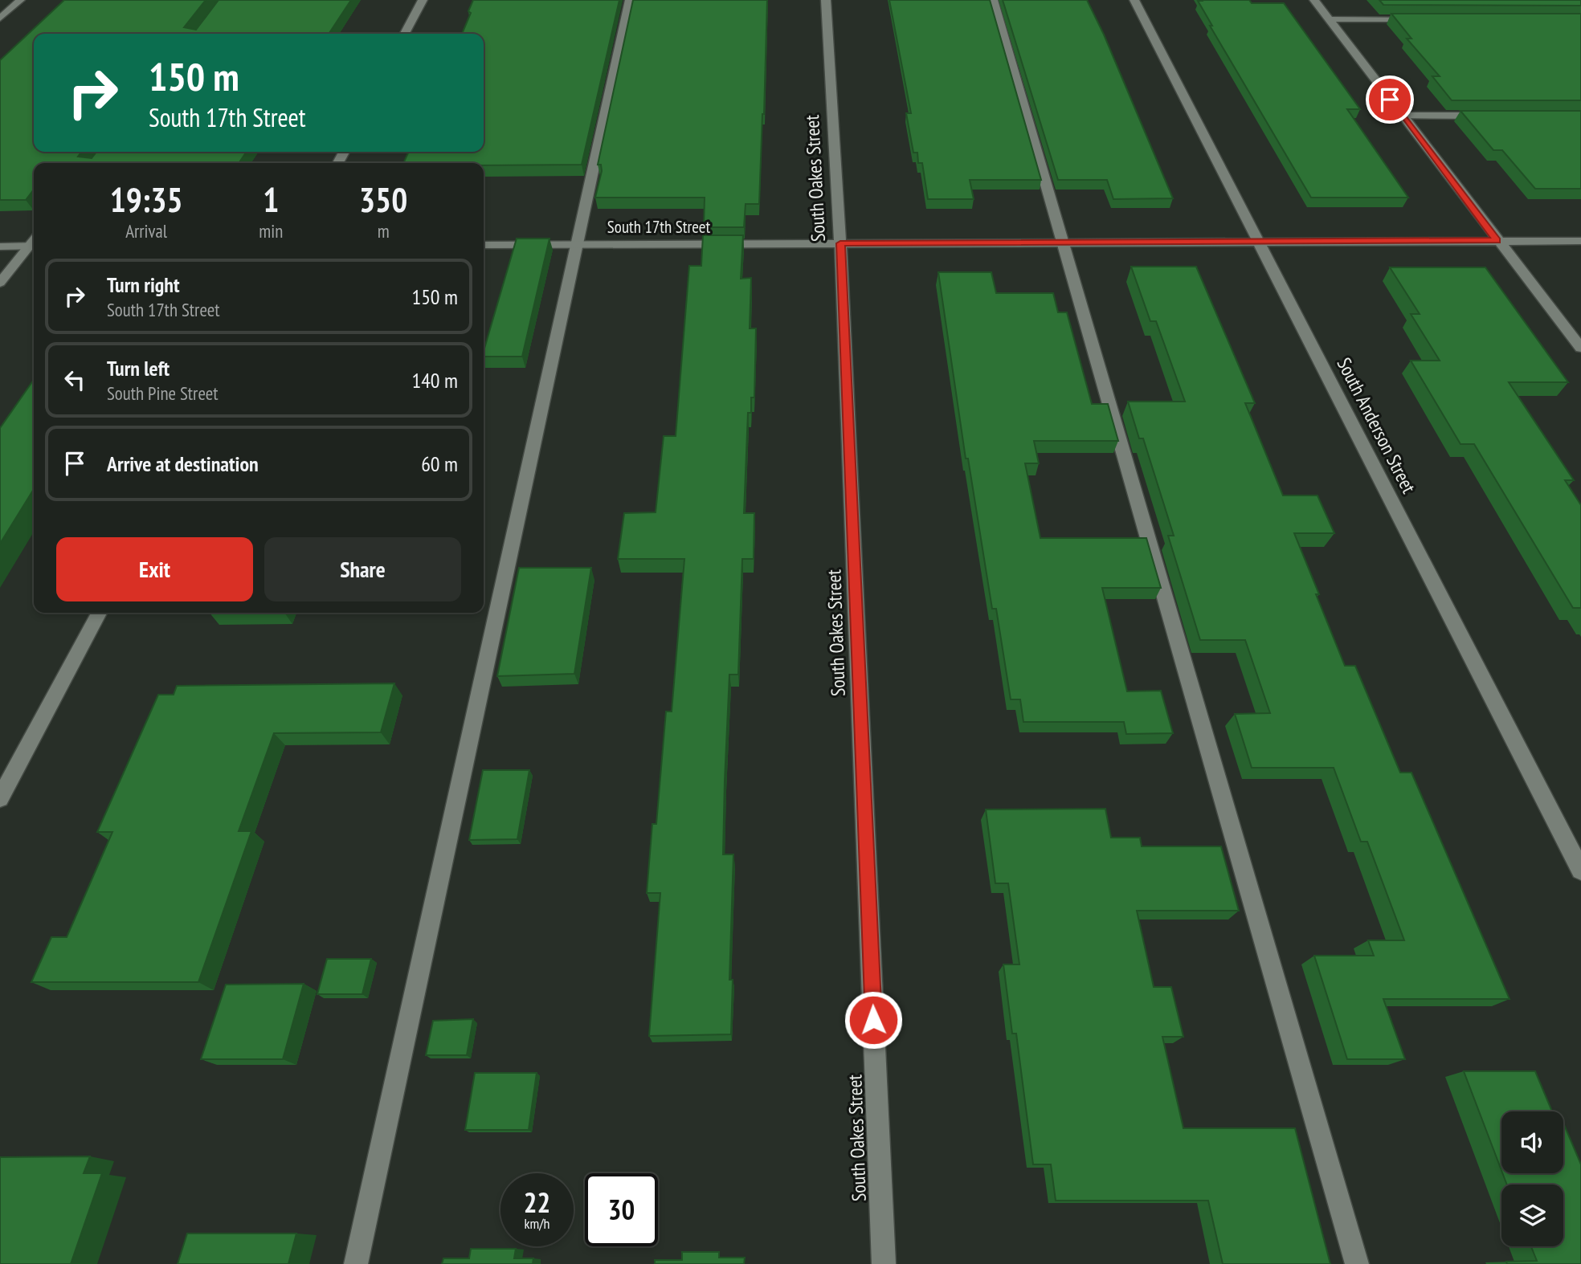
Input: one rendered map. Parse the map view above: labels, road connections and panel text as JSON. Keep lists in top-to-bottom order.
{
  "streets": {
    "street": ["South Oakes Street", "South 17th Street", "South Anderson Street"]
  },
  "crossings": [
    ["South Oakes Street", "South 17th Street"],
    ["South 17th Street", "South Anderson Street"]
  ],
  "page": {
    "turn": ["150 m", "South 17th Street"],
    "eta": [
      "19:35",
      "Arrival",
      "1",
      "min",
      "350",
      "m"
    ],
    "list": [
      {
        "name": "Turn right",
        "note": "South 17th Street",
        "value": "150 m"
      },
      {
        "name": "Turn left",
        "note": "South Pine Street",
        "value": "140 m"
      },
      {
        "name": "Arrive at destination",
        "value": "60 m"
      }
    ],
    "buttons": ["Exit", "Share"],
    "speed": "22 km/h",
    "limit": "30"
  }
}
